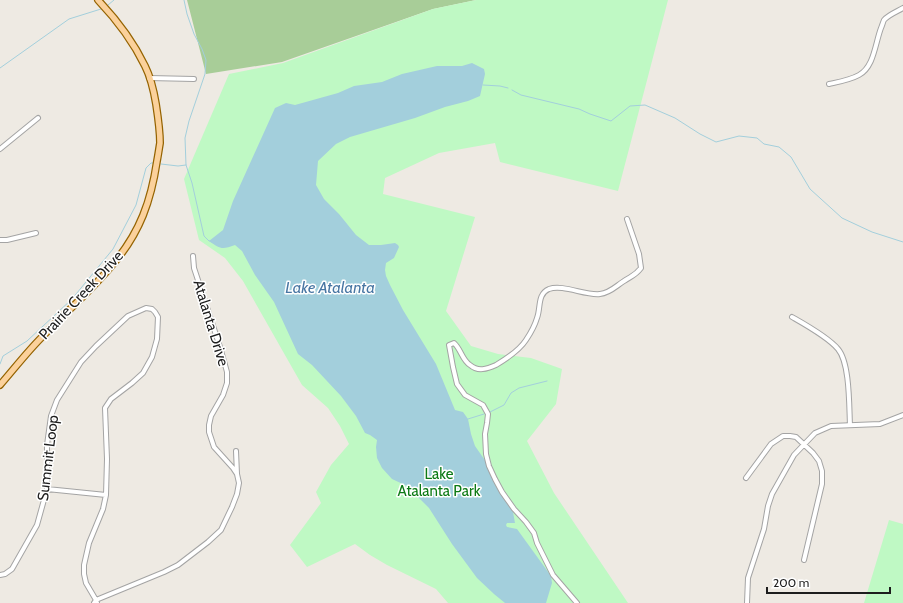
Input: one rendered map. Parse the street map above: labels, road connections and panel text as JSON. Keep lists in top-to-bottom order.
{
  "streets": {
    "main road": ["Prairie Creek Drive"],
    "street": ["Atalanta Drive", "Summit Loop"]
  },
  "water": ["Lake Atalanta"],
  "parks": ["Lake Atalanta Park"],
  "scale_bar": "200 m"
}
